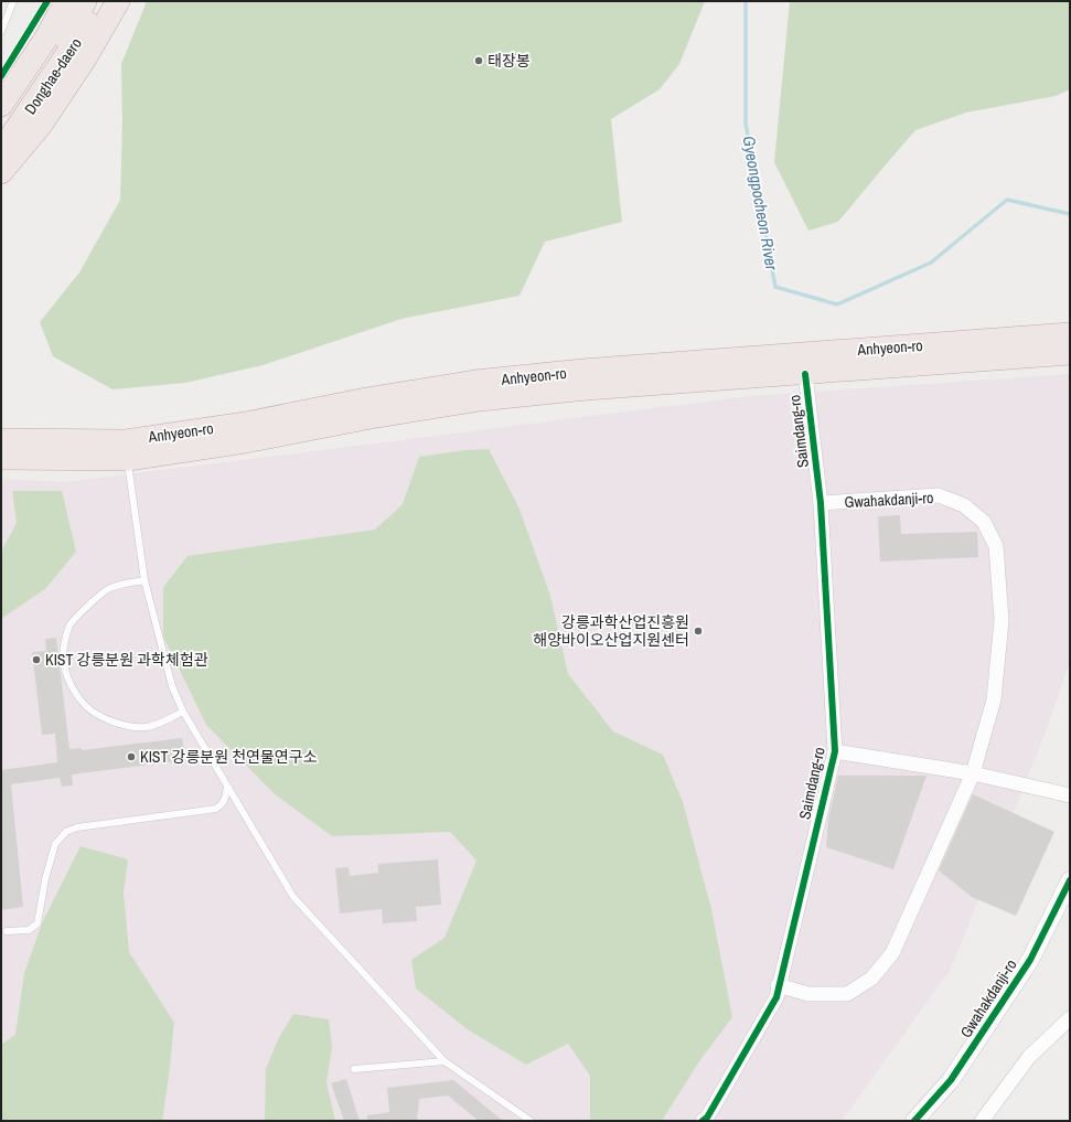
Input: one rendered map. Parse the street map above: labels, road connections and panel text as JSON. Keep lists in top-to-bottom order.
{
  "streets": {
    "highway": ["Donghae-daero", "Anhyeon-ro"],
    "street": ["Saimdang-ro", "Gwahakdanji-ro"]
  },
  "crossings": [
    ["Anhyeon-ro", "Saimdang-ro"],
    ["Saimdang-ro", "Gwahakdanji-ro"]
  ],
  "water": ["Gyeongpocheon River"],
  "places": [
    "태장봉",
    "강릉과학산업진흥원 해양바이오산업지원센터",
    "KIST 강릉분원 과학체험관",
    "KIST 강릉분원 천연물연구소"
  ]
}
